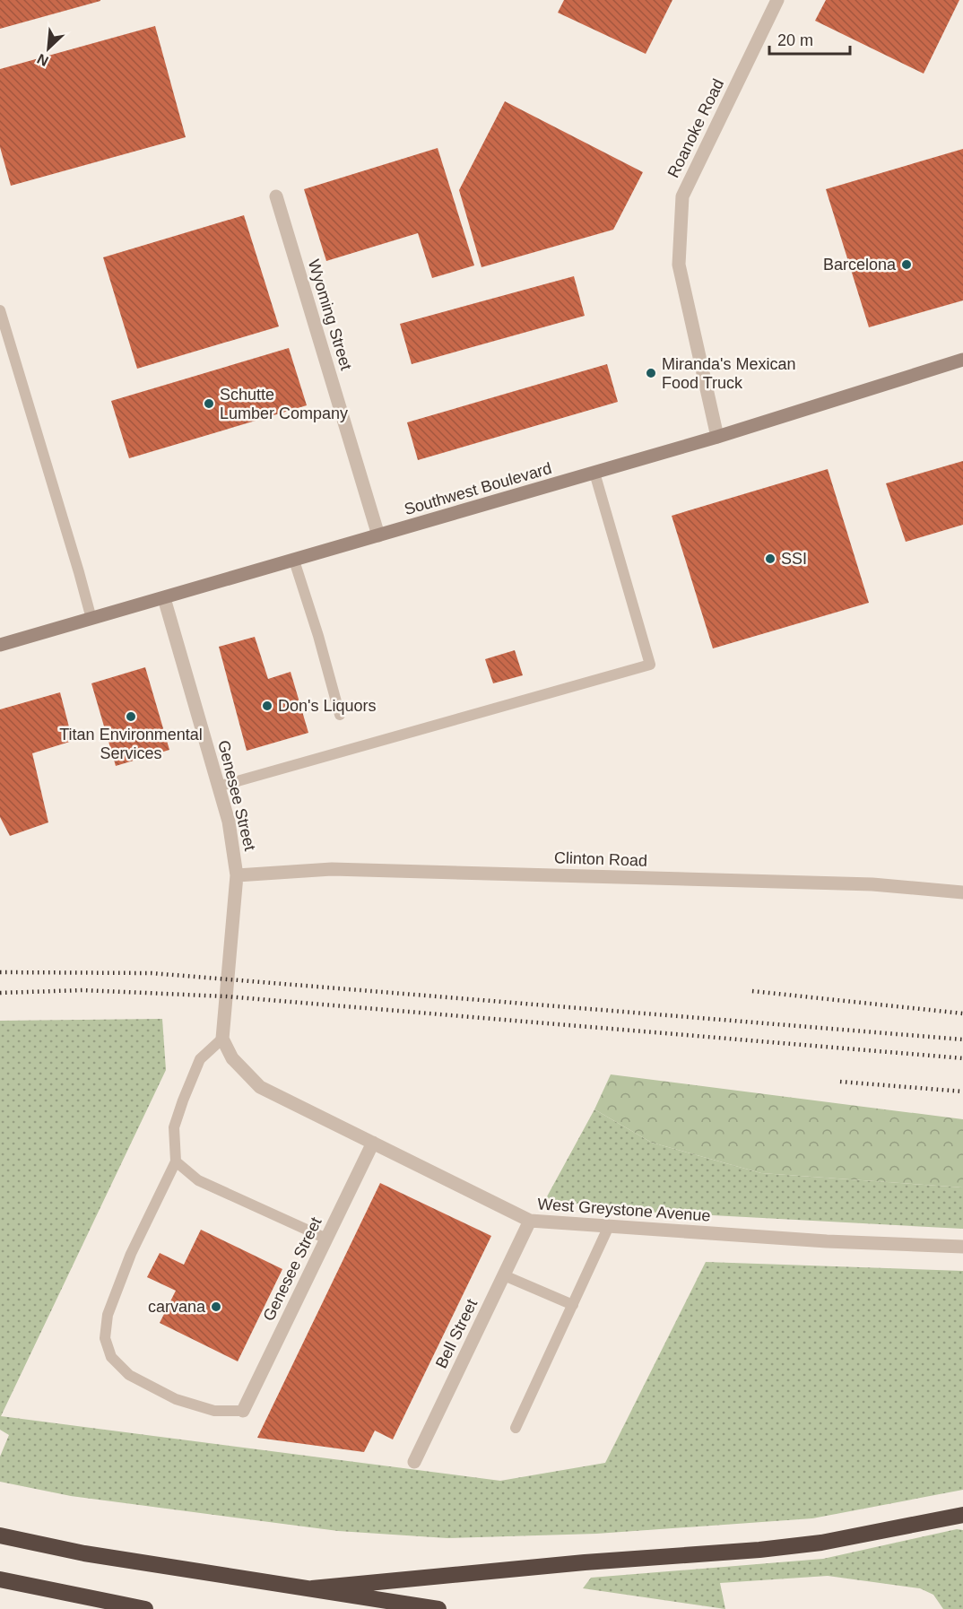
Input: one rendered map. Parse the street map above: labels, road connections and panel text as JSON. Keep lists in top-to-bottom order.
{
  "streets": {
    "main road": ["Southwest Boulevard"],
    "street": [
      "Roanoke Road",
      "Wyoming Street",
      "Genesee Street",
      "Clinton Road",
      "West Greystone Avenue",
      "Bell Street"
    ]
  },
  "crossings": [
    ["Roanoke Road", "Southwest Boulevard"],
    ["Wyoming Street", "Southwest Boulevard"],
    ["Southwest Boulevard", "Genesee Street"],
    ["Genesee Street", "Clinton Road"],
    ["Genesee Street", "West Greystone Avenue"],
    ["West Greystone Avenue", "Bell Street"]
  ],
  "places": [
    "Barcelona",
    "Miranda's Mexican Food Truck",
    "Schutte Lumber Company",
    "SSI",
    "Don's Liquors",
    "Titan Environmental Services",
    "carvana"
  ],
  "scale_bar": "20 m",
  "north": "bottom left"
}
